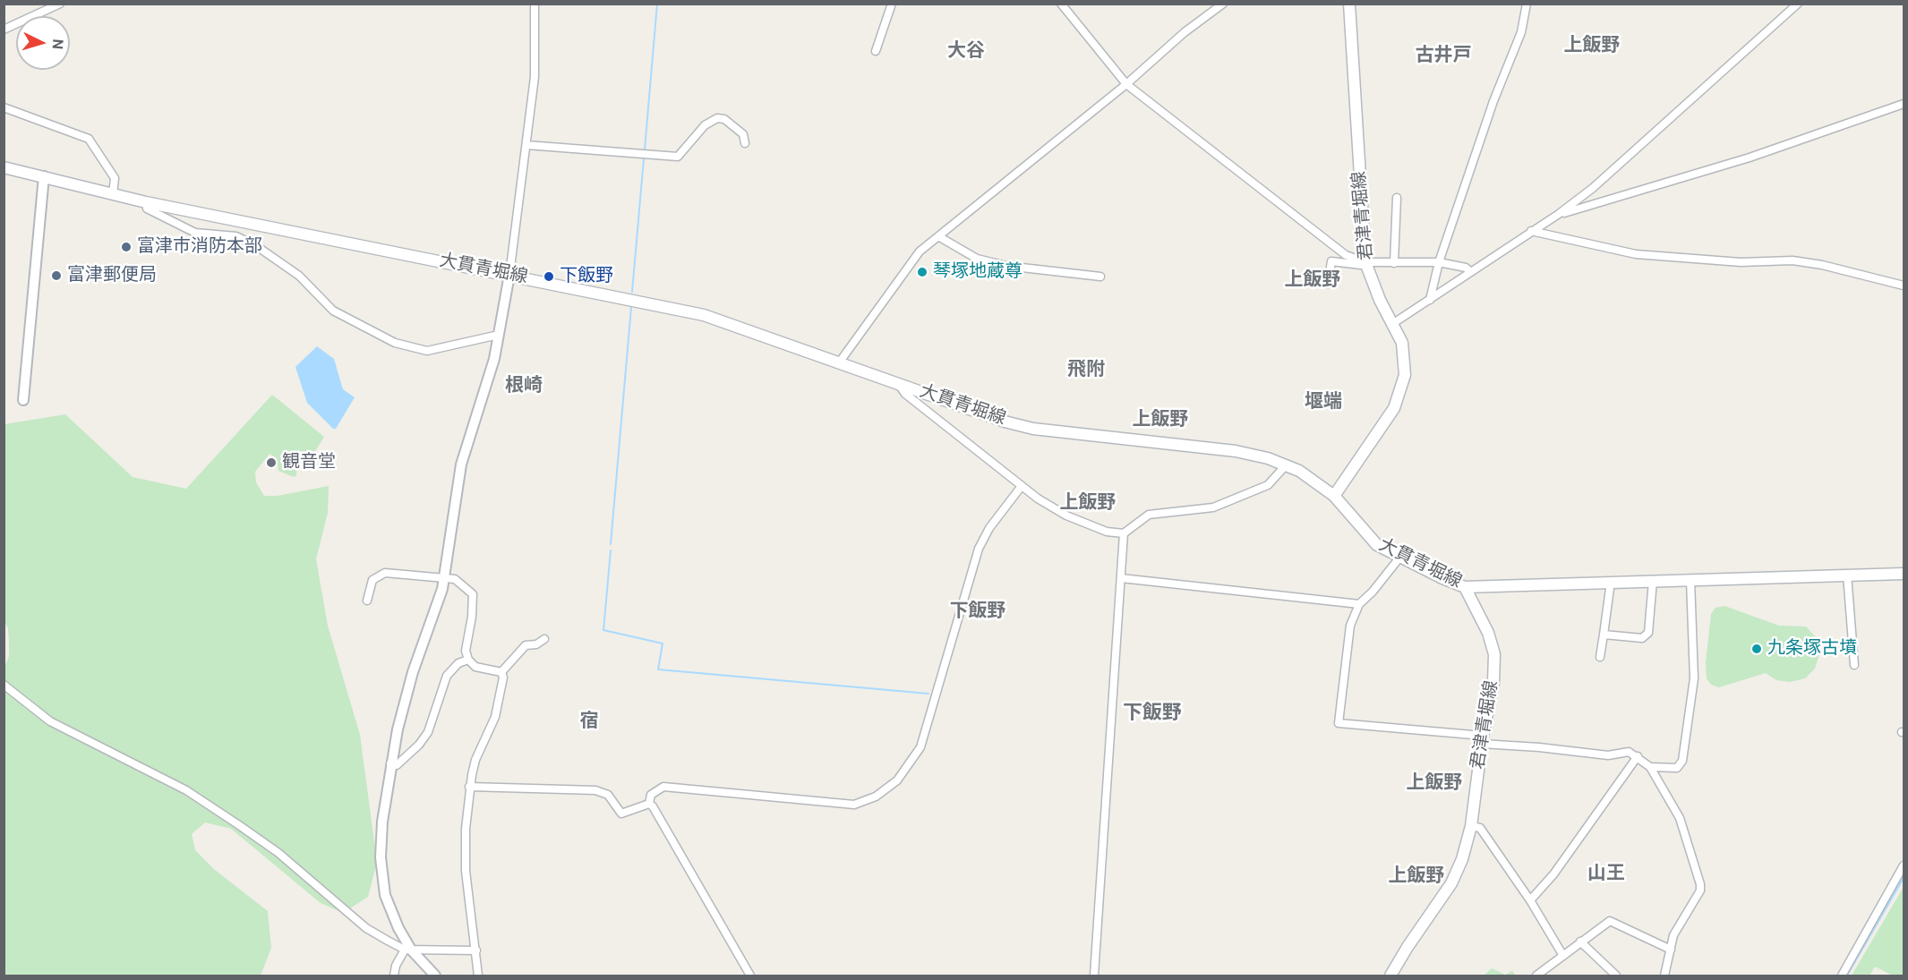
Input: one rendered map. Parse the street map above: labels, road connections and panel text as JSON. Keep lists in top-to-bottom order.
{
  "streets": {
    "main road": ["君津青堀線", "大貫青堀線"]
  },
  "crossings": [
    ["君津青堀線", "大貫青堀線"]
  ],
  "districts": [
    "上飯野",
    "大谷",
    "古井戸",
    "上飯野",
    "飛附",
    "根崎",
    "堰端",
    "上飯野",
    "上飯野",
    "下飯野",
    "下飯野",
    "宿",
    "上飯野",
    "山王",
    "上飯野"
  ],
  "places": [
    "富津市消防本部",
    "琴塚地蔵尊",
    "富津郵便局",
    "下飯野",
    "観音堂",
    "九条塚古墳"
  ],
  "north": "right"
}
